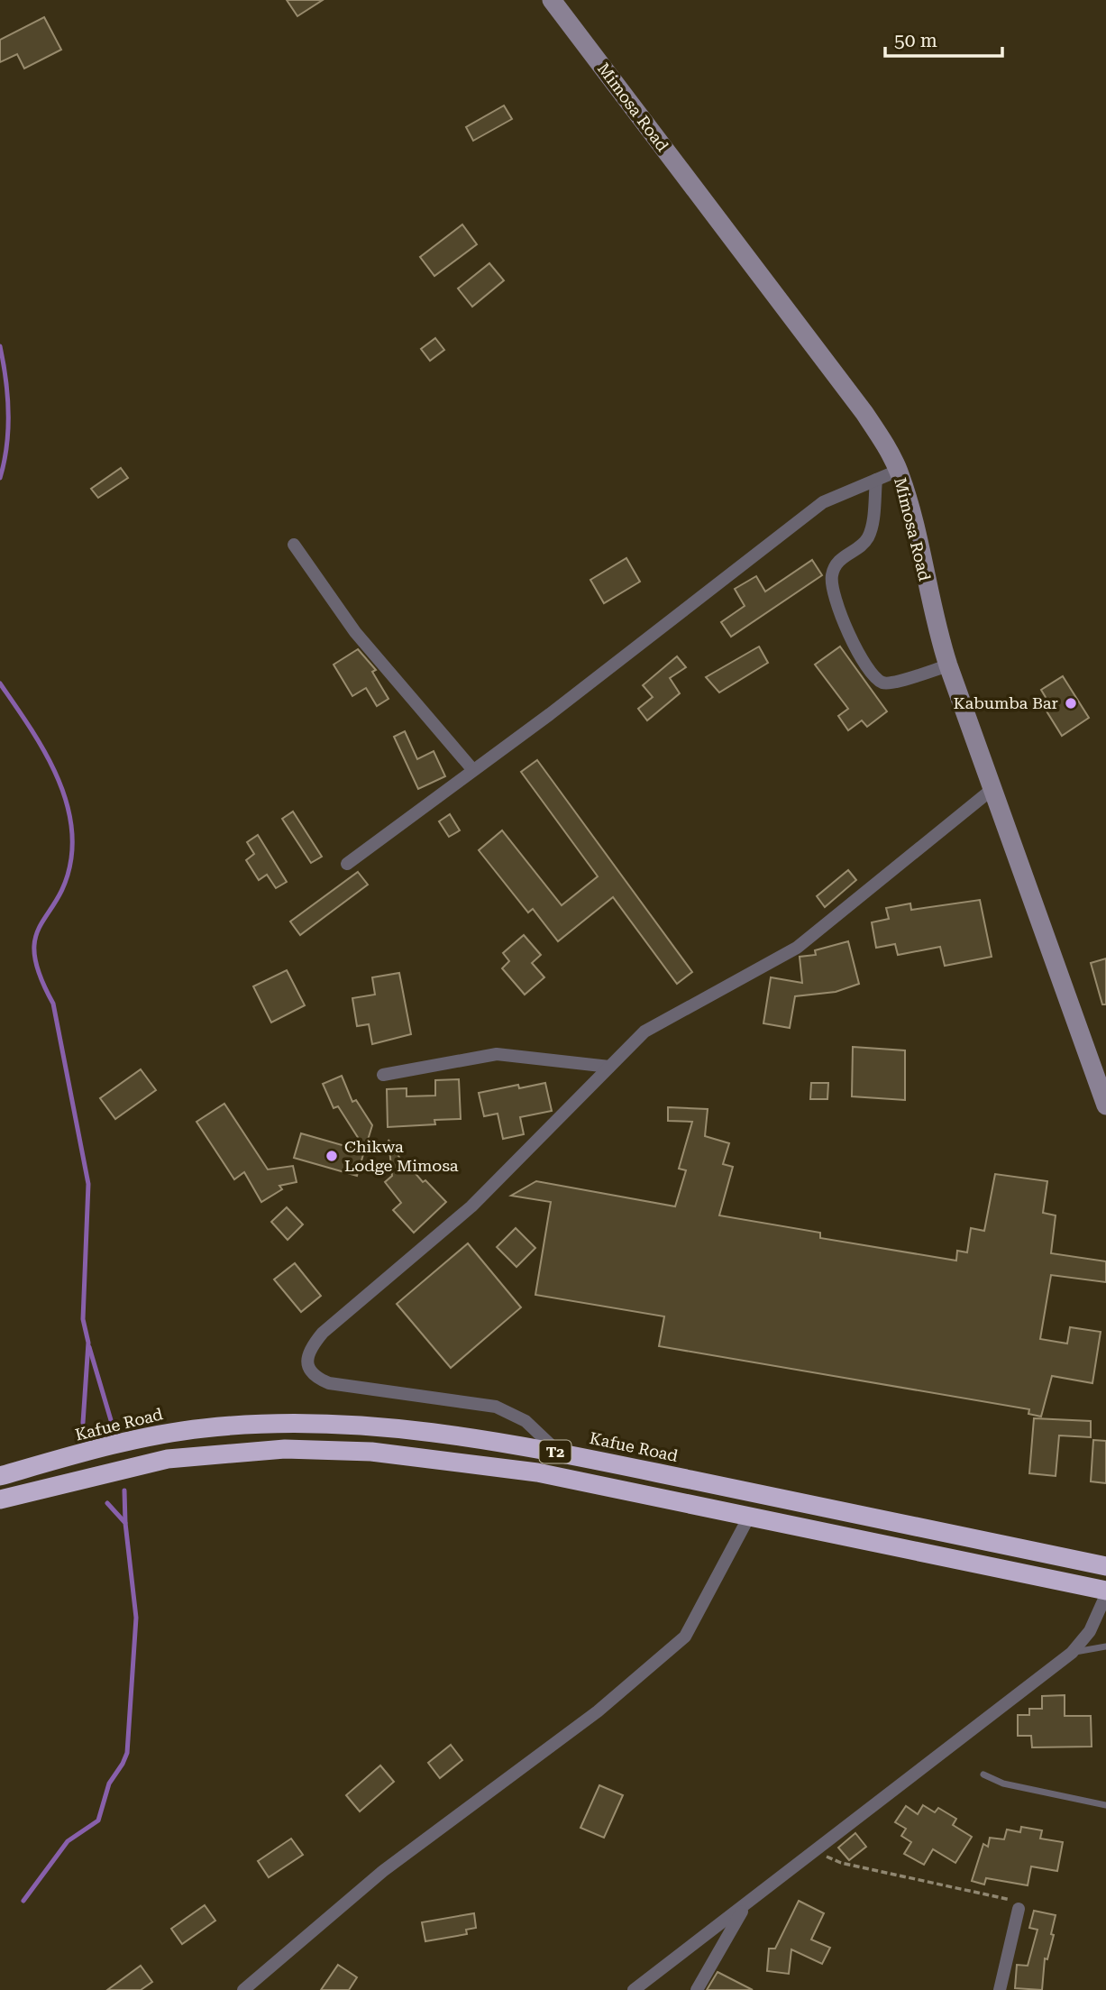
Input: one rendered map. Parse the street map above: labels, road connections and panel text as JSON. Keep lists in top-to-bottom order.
{
  "streets": {
    "highway": ["Kafue Road", "T2"],
    "street": ["Mimosa Road"]
  },
  "places": ["Kabumba Bar", "Chikwa Lodge Mimosa"],
  "scale_bar": "50 m"
}
